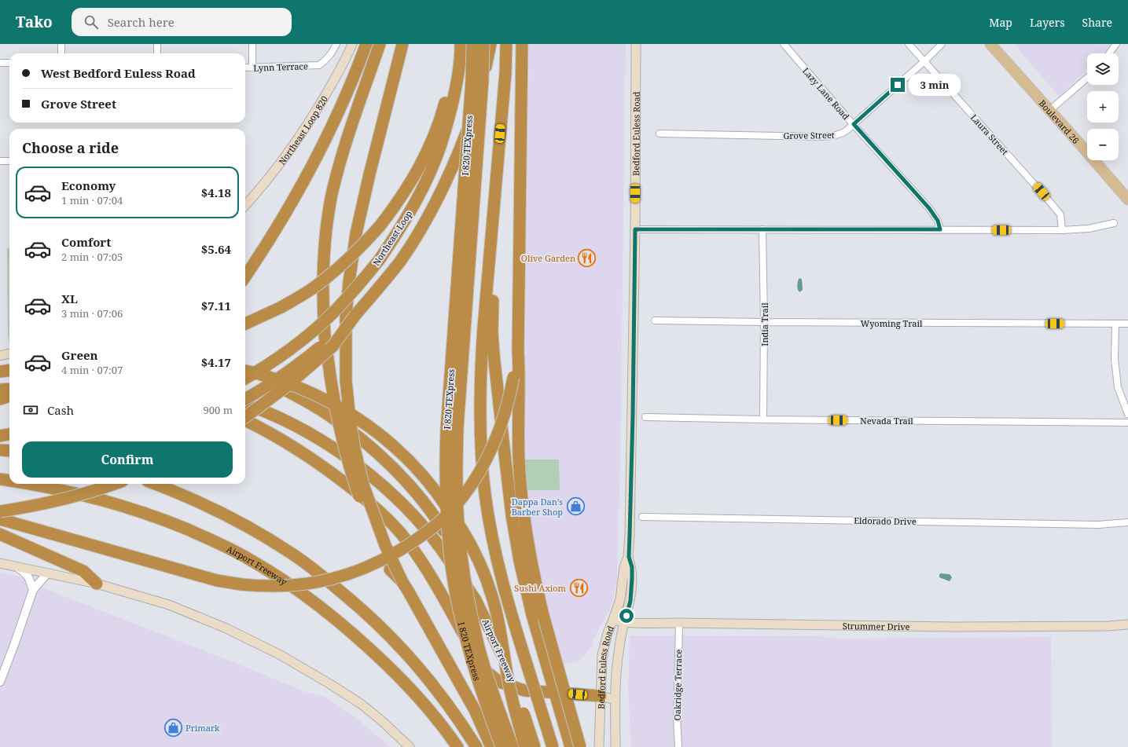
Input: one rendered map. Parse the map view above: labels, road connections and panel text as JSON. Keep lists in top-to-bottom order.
{
  "streets": {
    "highway": ["I 820 TEXpress", "Northeast Loop", "Airport Freeway"],
    "main road": [
      "Boulevard 26",
      "Northeast Loop 820",
      "Bedford Euless Road",
      "Strummer Drive"
    ],
    "street": [
      "Lynn Terrace",
      "Lazy Lane Road",
      "Laura Street",
      "Grove Street",
      "Wyoming Trail",
      "India Trail",
      "Nevada Trail",
      "Eldorado Drive",
      "Oakridge Terrace"
    ]
  },
  "crossings": [
    ["Lazy Lane Road", "Grove Street"],
    ["Bedford Euless Road", "Strummer Drive"],
    ["Laura Street", "Grove Street"],
    ["Wyoming Trail", "India Trail"],
    ["India Trail", "Nevada Trail"],
    ["Strummer Drive", "Oakridge Terrace"]
  ],
  "places": {
    "restaurant": ["Olive Garden", "Sushi Axiom"],
    "shop": ["Dappa Dan’s Barber Shop", "Primark"]
  },
  "page": {
    "header": "Tako",
    "search": "Search here",
    "nav": ["Map", "Layers", "Share"],
    "map_buttons": ["+", "−"],
    "banner": ["West Bedford Euless Road", "Grove Street"],
    "bubble": "3 min",
    "heading": "Choose a ride",
    "list": [
      {
        "name": "Economy",
        "note": "1 min · 07:04",
        "value": "$4.18"
      },
      {
        "name": "Comfort",
        "note": "2 min · 07:05",
        "value": "$5.64"
      },
      {
        "name": "XL",
        "note": "3 min · 07:06",
        "value": "$7.11"
      },
      {
        "name": "Green",
        "note": "4 min · 07:07",
        "value": "$4.17"
      }
    ],
    "pay": ["Cash", "900 m"],
    "buttons": "Confirm"
  }
}
